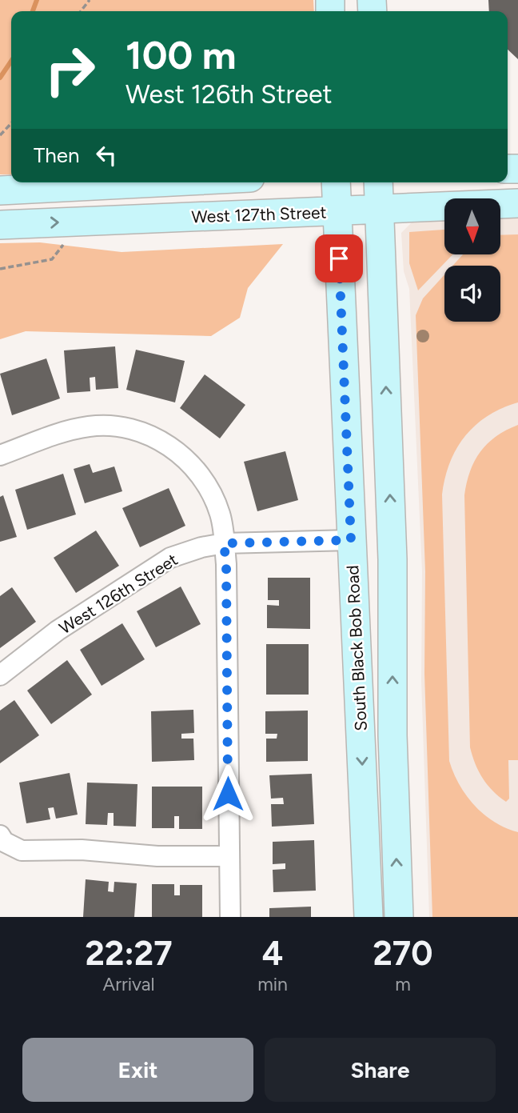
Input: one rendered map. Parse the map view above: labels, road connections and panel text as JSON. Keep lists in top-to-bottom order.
{
  "streets": {
    "main road": ["West 127th Street", "South Black Bob Road"],
    "street": ["West 126th Street"]
  },
  "crossings": [
    ["West 127th Street", "South Black Bob Road"],
    ["West 126th Street", "South Black Bob Road"]
  ],
  "north": "bottom",
  "page": {
    "turn": ["100 m", "West 126th Street"],
    "then": "Then",
    "eta": [
      "22:27",
      "Arrival",
      "4",
      "min",
      "270",
      "m"
    ],
    "buttons": ["Exit", "Share"]
  }
}
